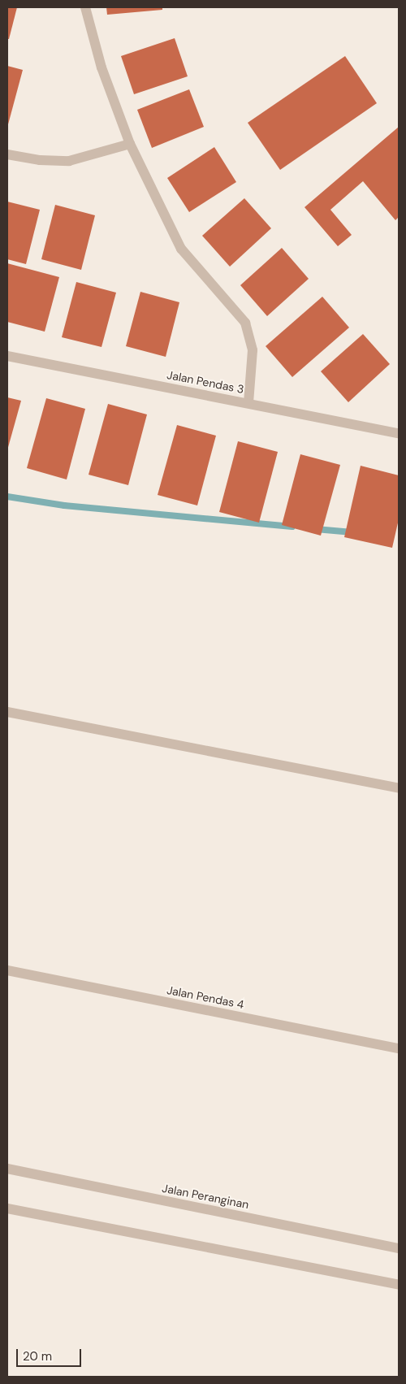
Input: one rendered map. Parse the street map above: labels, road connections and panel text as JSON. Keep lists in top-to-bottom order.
{
  "streets": {
    "street": ["Jalan Pendas 3", "Jalan Pendas 4", "Jalan Peranginan"]
  },
  "scale_bar": "20 m"
}
